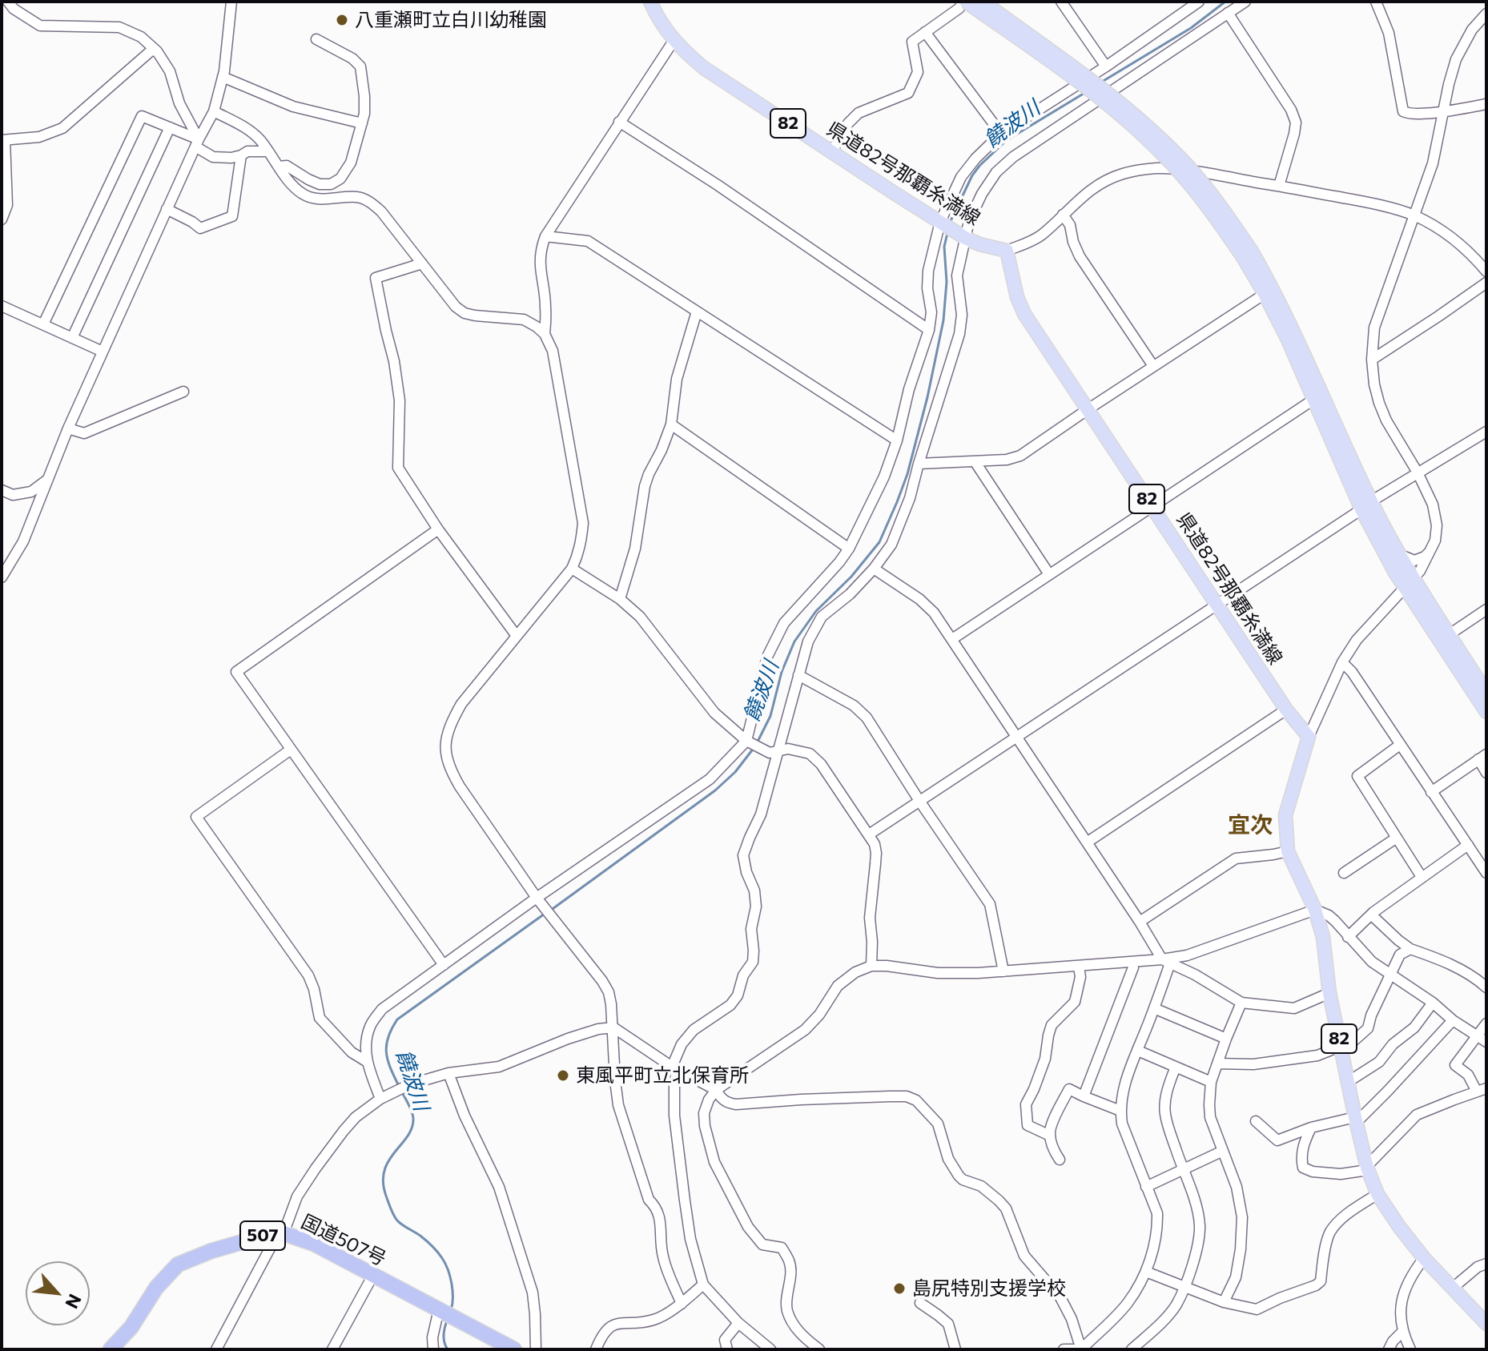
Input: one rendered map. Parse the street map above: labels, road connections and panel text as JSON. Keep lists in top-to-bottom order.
{
  "streets": {
    "highway": ["507", "国道507号"],
    "main road": ["82", "県道82号那覇糸満線"]
  },
  "crossings": [
    ["82", "県道82号那覇糸満線"]
  ],
  "districts": ["宜次"],
  "water": ["饒波川"],
  "places": ["八重瀬町立白川幼稚園", "東風平町立北保育所", "島尻特別支援学校"],
  "north": "bottom right"
}
